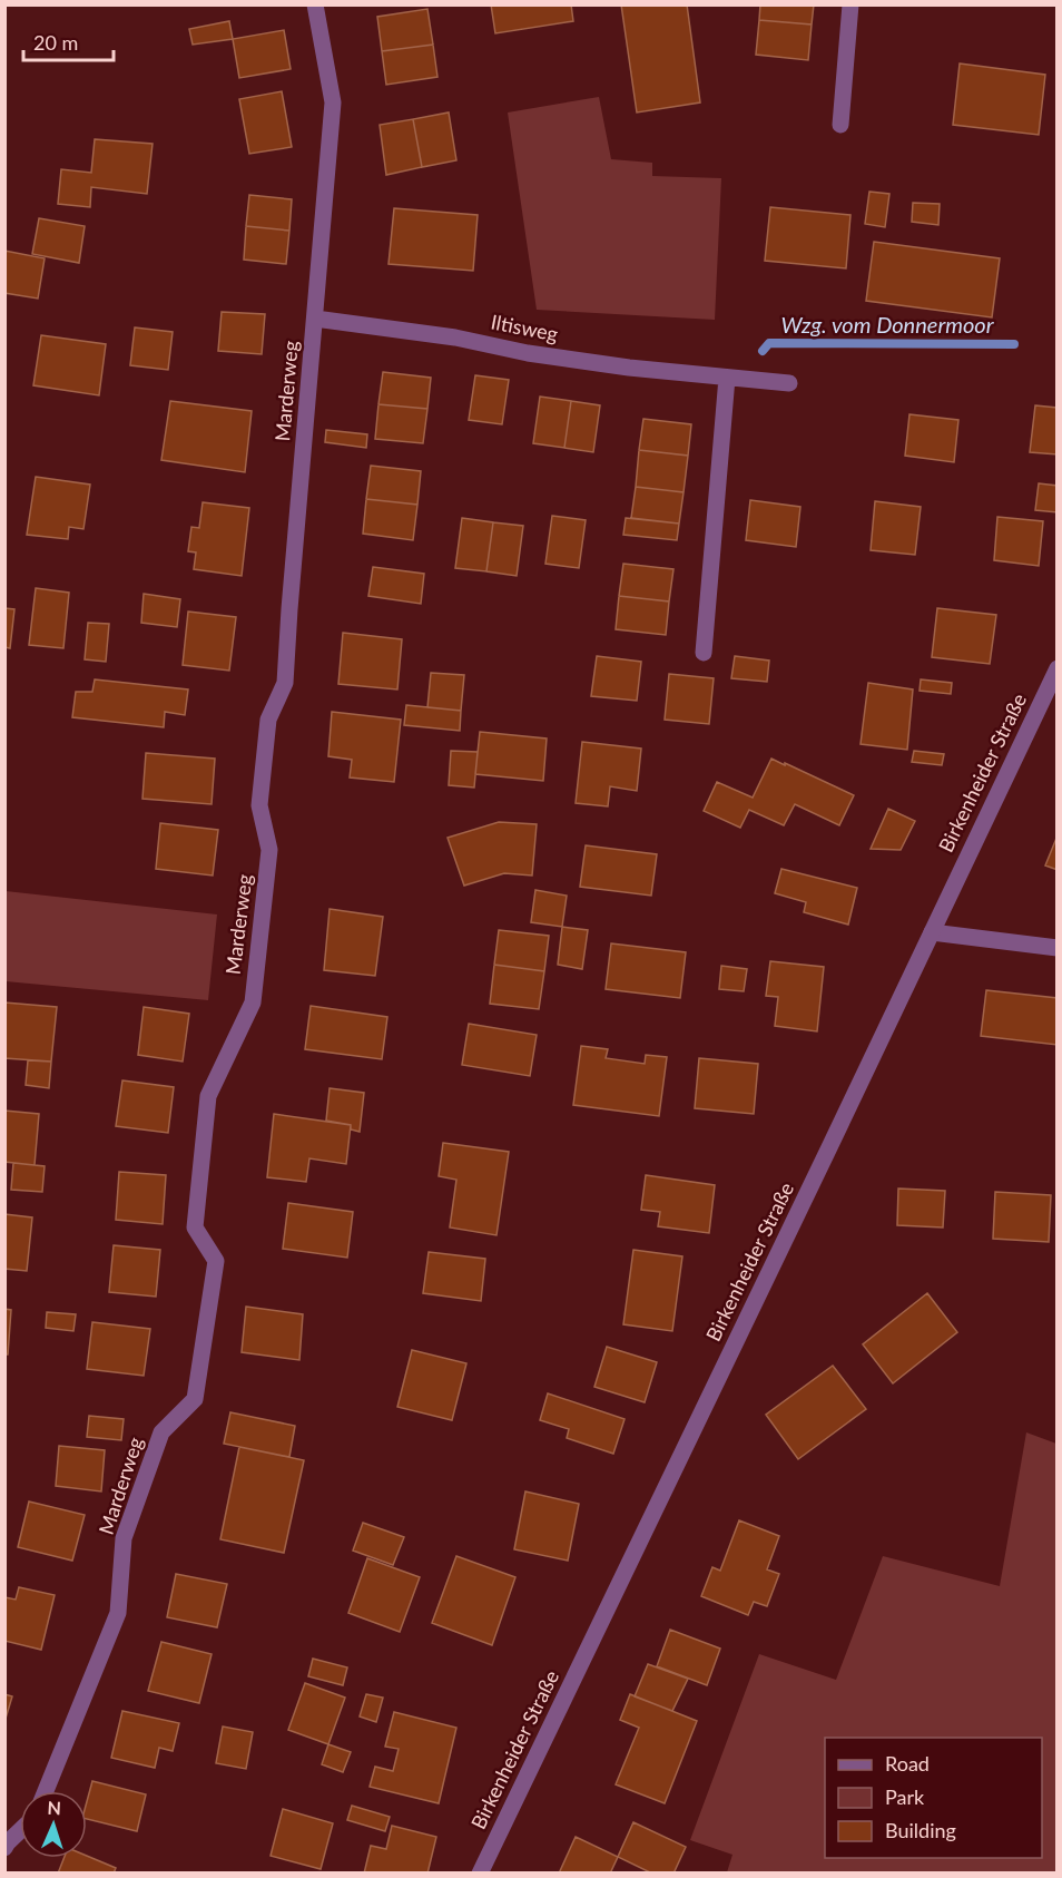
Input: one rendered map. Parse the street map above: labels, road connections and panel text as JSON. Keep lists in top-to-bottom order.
{
  "streets": {
    "street": ["Iltisweg", "Marderweg", "Birkenheider Straße"]
  },
  "crossings": [
    ["Iltisweg", "Marderweg"]
  ],
  "water": ["Wzg. vom Donnermoor"],
  "legend": ["Road", "Park", "Building"],
  "scale_bar": "20 m",
  "north": "top"
}
